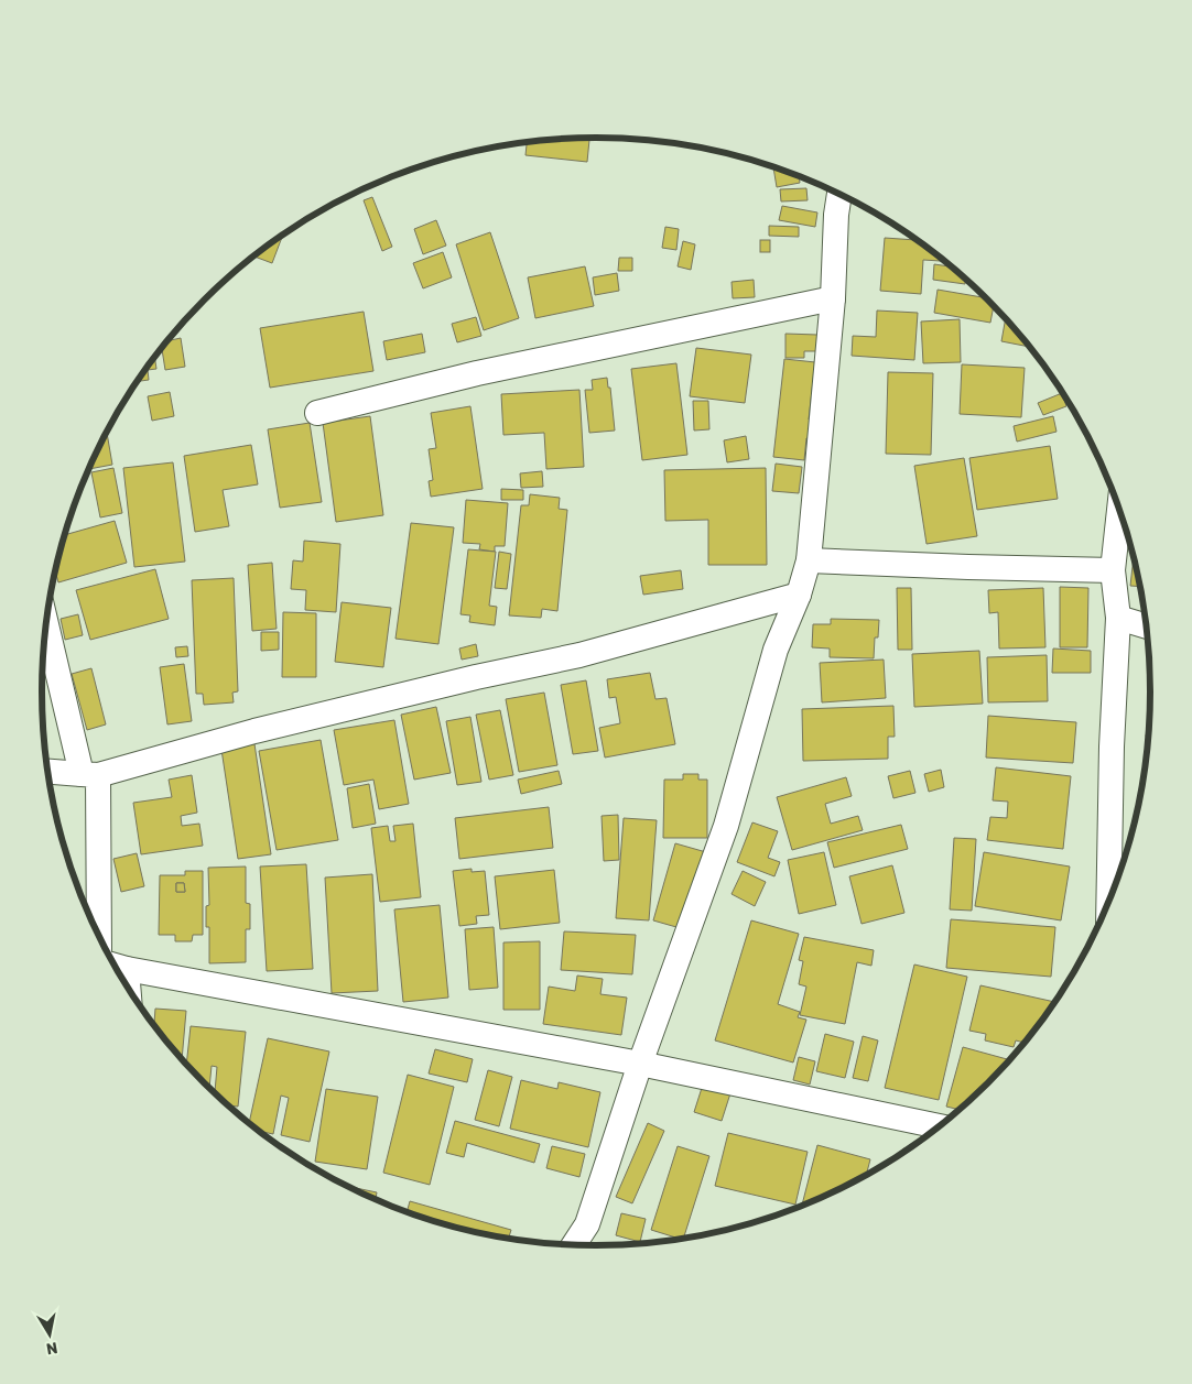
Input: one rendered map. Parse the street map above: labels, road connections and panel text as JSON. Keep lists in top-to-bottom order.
{
  "north": "bottom"
}
